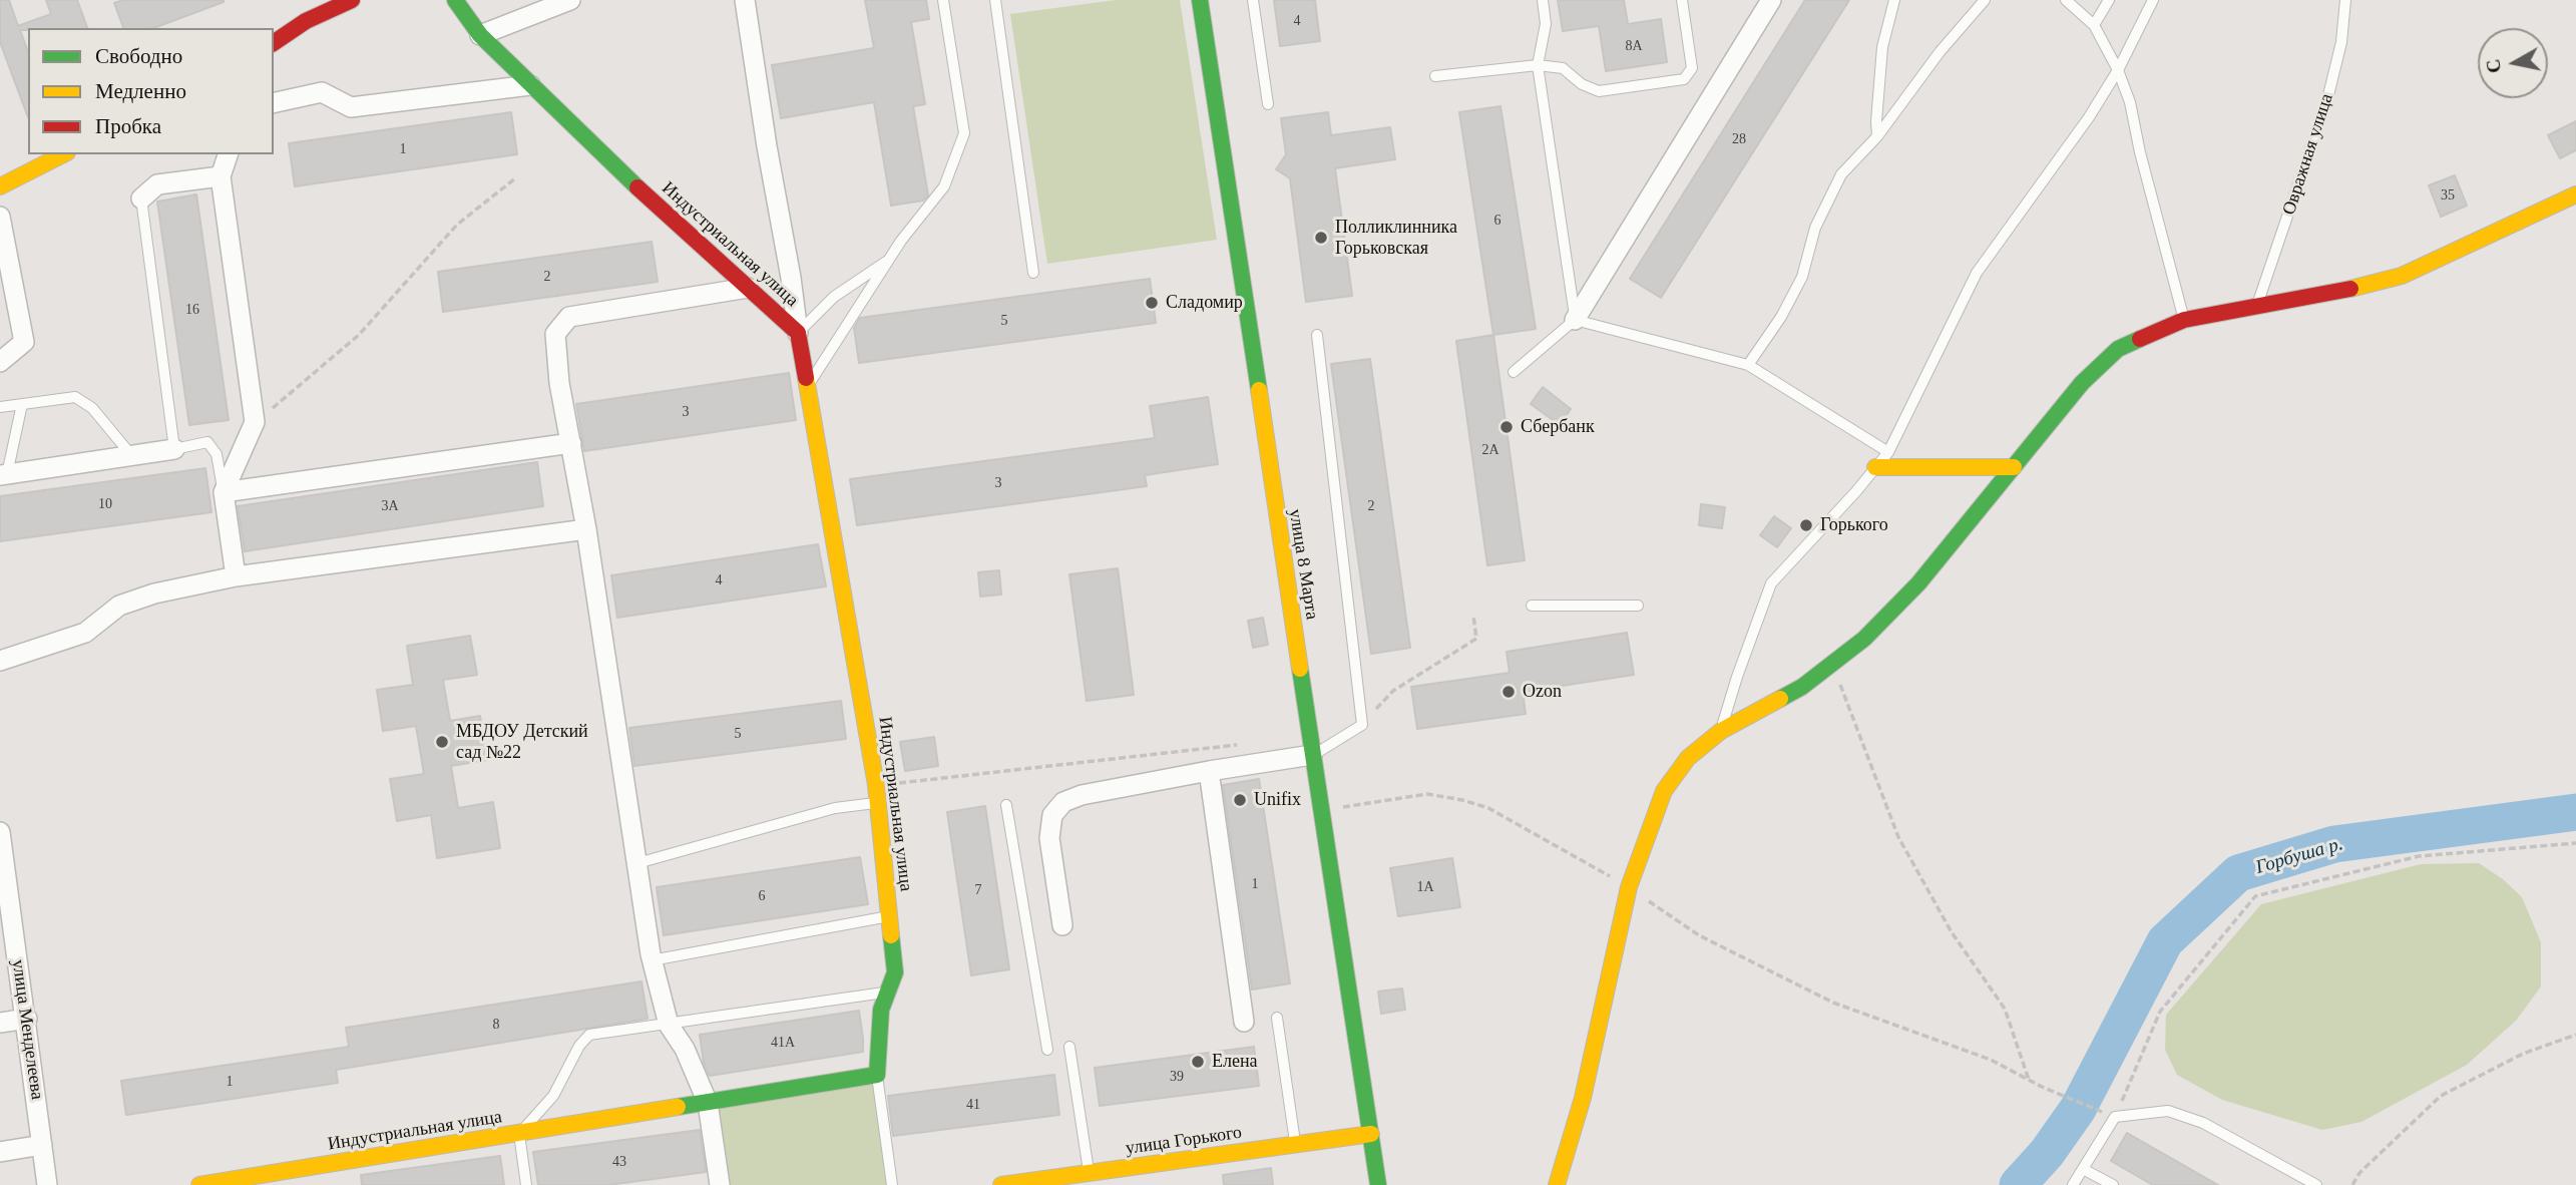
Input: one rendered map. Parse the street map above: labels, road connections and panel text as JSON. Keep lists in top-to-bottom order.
{
  "streets": {
    "street": [
      "Индустриальная улица",
      "улица 8 Марта",
      "улица Менделеева",
      "улица Горького"
    ],
    "lane": ["Овражная улица"]
  },
  "crossings": [
    ["улица 8 Марта", "улица Горького"]
  ],
  "water": ["Горбуша р."],
  "places": [
    "Полликлинника Горьковская",
    "Сладомир",
    "Сбербанк",
    "Горького",
    "Ozon",
    "МБДОУ Детский сад №22",
    "Unifix",
    "Елена"
  ],
  "house_numbers": [
    "4",
    "8А",
    "28",
    "1",
    "35",
    "6",
    "2",
    "16",
    "5",
    "3",
    "2А",
    "3",
    "10",
    "3А",
    "2",
    "4",
    "5",
    "1",
    "1А",
    "7",
    "6",
    "8",
    "41А",
    "39",
    "1",
    "41",
    "43"
  ],
  "legend": ["Свободно", "Медленно", "Пробка"],
  "north": "left"
}
